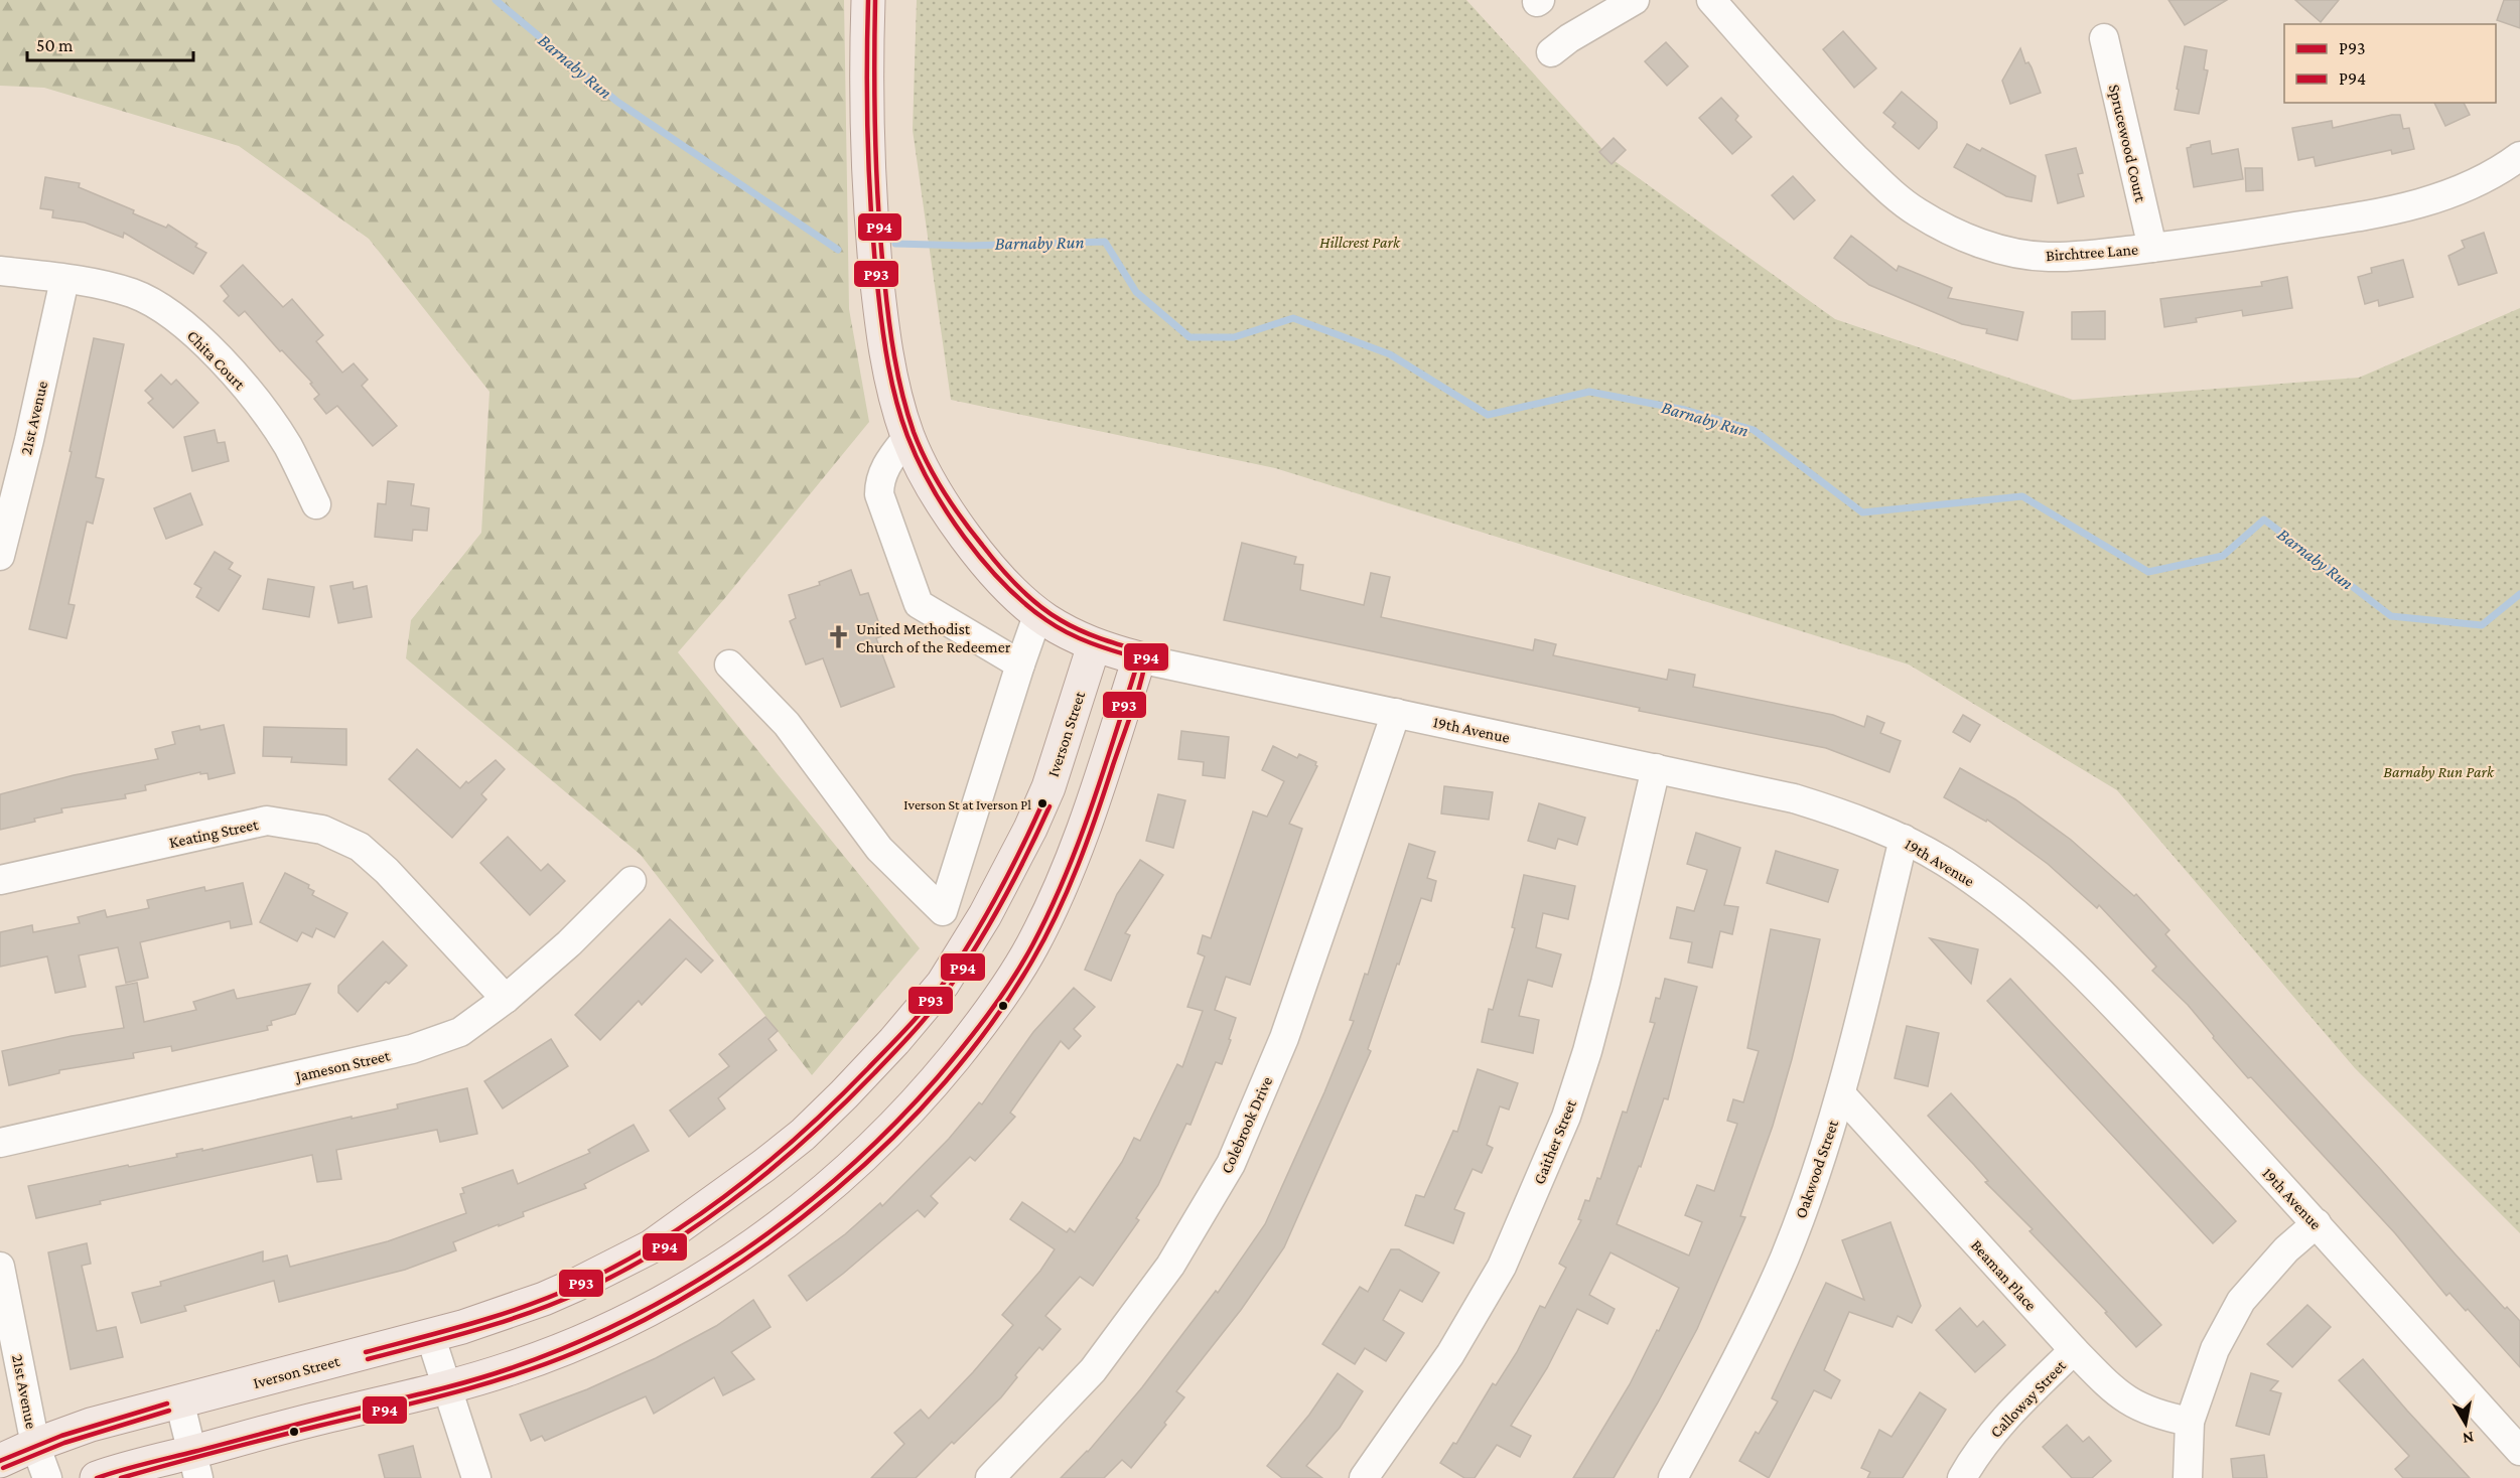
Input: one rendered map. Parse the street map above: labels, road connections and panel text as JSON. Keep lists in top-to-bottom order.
{
  "streets": {
    "main road": ["Iverson Street"],
    "street": [
      "Sprucewood Court",
      "Birchtree Lane",
      "Chita Court",
      "21st Avenue",
      "19th Avenue",
      "Keating Street",
      "Jameson Street",
      "Colebrook Drive",
      "Gaither Street",
      "Oakwood Street",
      "Beaman Place",
      "Calloway Street"
    ]
  },
  "crossings": [
    ["Sprucewood Court", "Birchtree Lane"],
    ["Chita Court", "21st Avenue"],
    ["21st Avenue", "Iverson Street"],
    ["19th Avenue", "Colebrook Drive"],
    ["19th Avenue", "Gaither Street"],
    ["19th Avenue", "Oakwood Street"],
    ["Keating Street", "Jameson Street"],
    ["Oakwood Street", "Beaman Place"],
    ["Beaman Place", "Calloway Street"]
  ],
  "water": ["Barnaby Run"],
  "parks": ["Hillcrest Park", "Barnaby Run Park"],
  "places": {
    "church": ["United Methodist Church of the Redeemer"],
    "other": ["Iverson St at Iverson Pl"]
  },
  "lines": ["transit line P93", "transit line P94"],
  "legend": ["P93", "P94"],
  "scale_bar": "50 m",
  "north": "bottom"
}
